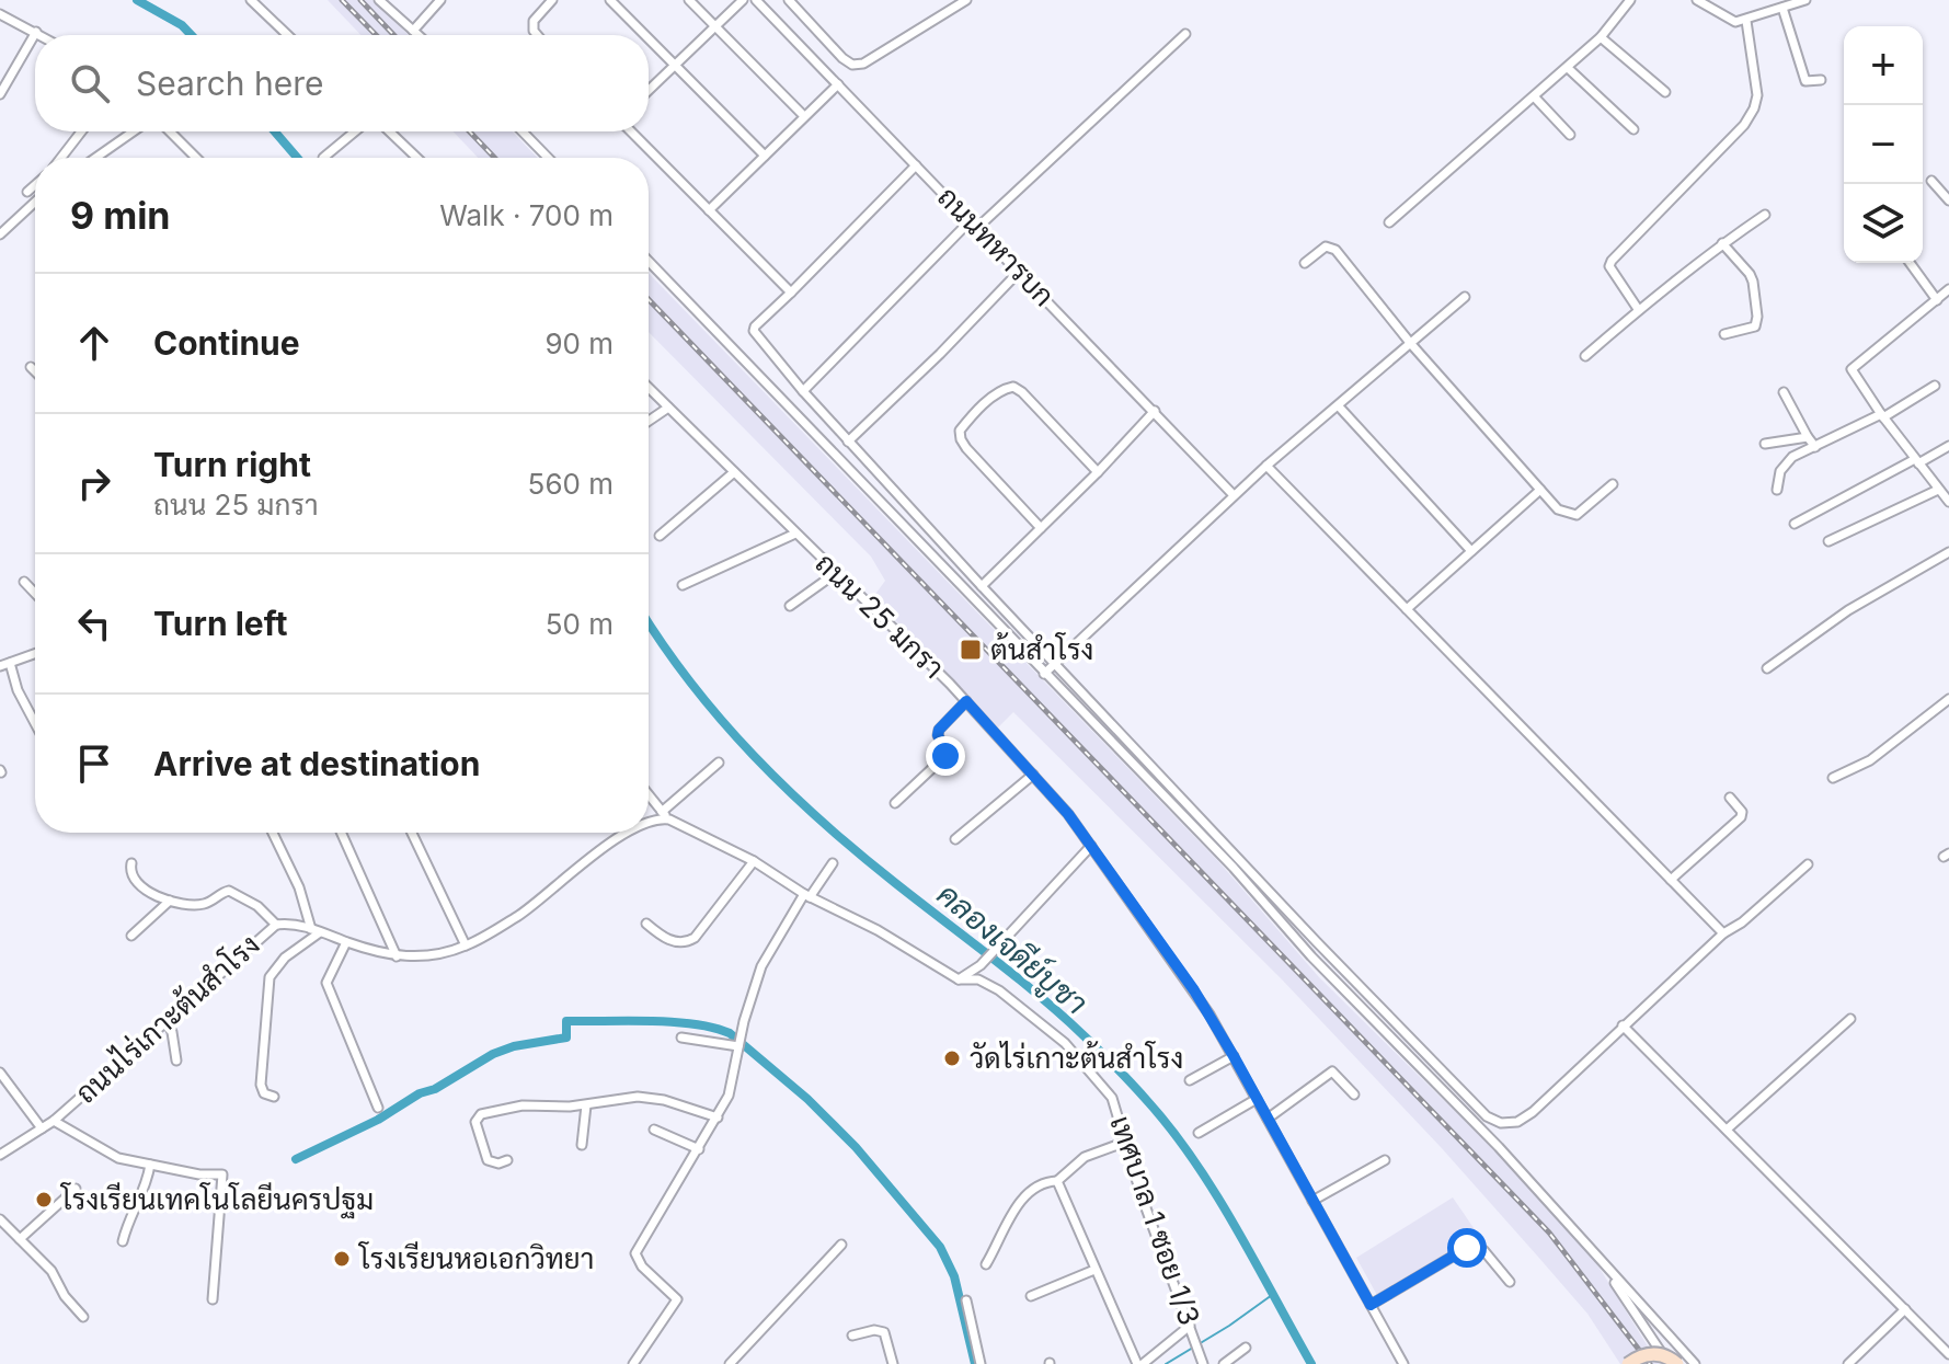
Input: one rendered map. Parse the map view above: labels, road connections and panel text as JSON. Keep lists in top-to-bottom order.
{
  "streets": {
    "street": [
      "ถนนทหารบก",
      "ถนน 25 มกรา",
      "ถนนไร่เกาะต้นสำโรง",
      "เทศบาล 1 ซอย 1/3"
    ]
  },
  "water": ["คลองเจดีย์บูชา"],
  "places": {
    "transit": ["ต้นสำโรง"],
    "other": ["วัดไร่เกาะต้นสำโรง", "โรงเรียนเทคโนโลยีนครปฐม", "โรงเรียนหอเอกวิทยา"]
  },
  "page": {
    "map_buttons": ["+", "−"],
    "search": "Search here",
    "heading": ["9 min", "Walk · 700 m"],
    "list": [
      ["Continue", "90 m"],
      ["Turn right", "ถนน 25 มกรา", "560 m"],
      ["Turn left", "50 m"],
      "Arrive at destination"
    ]
  }
}
